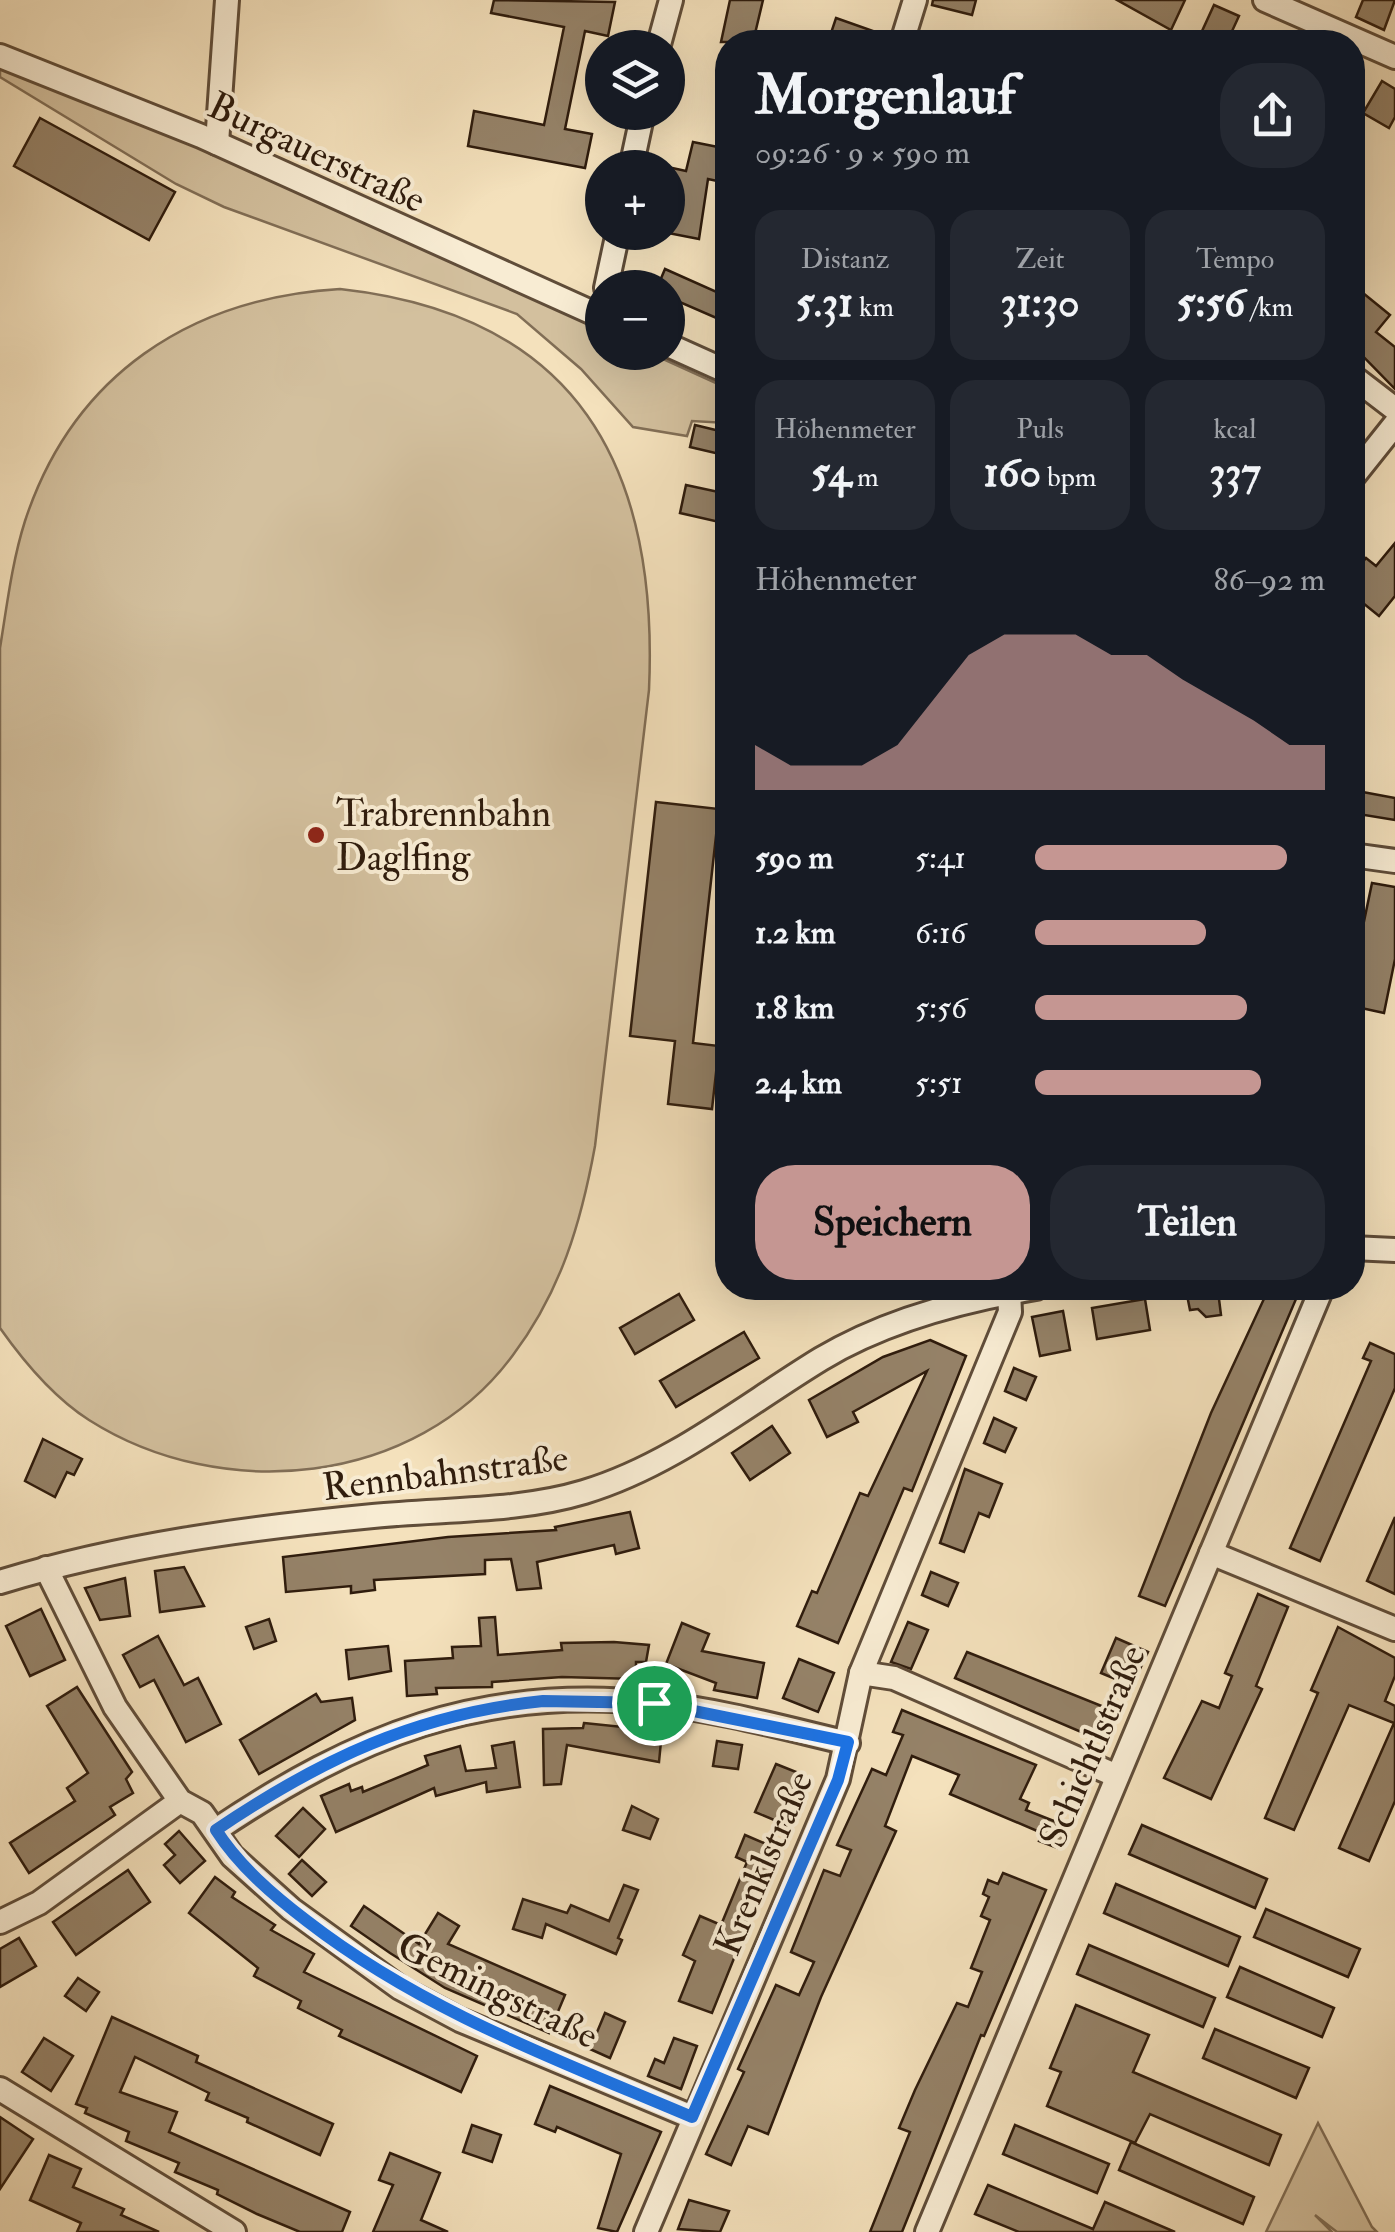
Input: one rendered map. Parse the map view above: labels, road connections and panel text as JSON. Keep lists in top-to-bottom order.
{
  "streets": {
    "street": [
      "Burgauerstraße",
      "Rennbahnstraße",
      "Schichtlstraße",
      "Krenklstraße",
      "Gemingstraße"
    ]
  },
  "crossings": [
    ["Rennbahnstraße", "Gemingstraße"],
    ["Krenklstraße", "Gemingstraße"]
  ],
  "places": ["Trabrennbahn Daglfing"],
  "page": {
    "map_buttons": ["+", "−"],
    "heading": ["Morgenlauf", "09:26 · 9 × 590 m"],
    "stats": [
      ["Distanz", "5.31 km"],
      ["Zeit", "31:30"],
      ["Tempo", "5:56 /km"],
      ["Höhenmeter", "54 m"],
      ["Puls", "160 bpm"],
      ["kcal", "337"]
    ],
    "chart": ["Höhenmeter", "86–92 m"],
    "list": [
      {
        "name": "590 m",
        "note": "5:41"
      },
      {
        "name": "1.2 km",
        "note": "6:16"
      },
      {
        "name": "1.8 km",
        "note": "5:56"
      },
      {
        "name": "2.4 km",
        "note": "5:51"
      }
    ],
    "buttons": ["Speichern", "Teilen"]
  }
}
